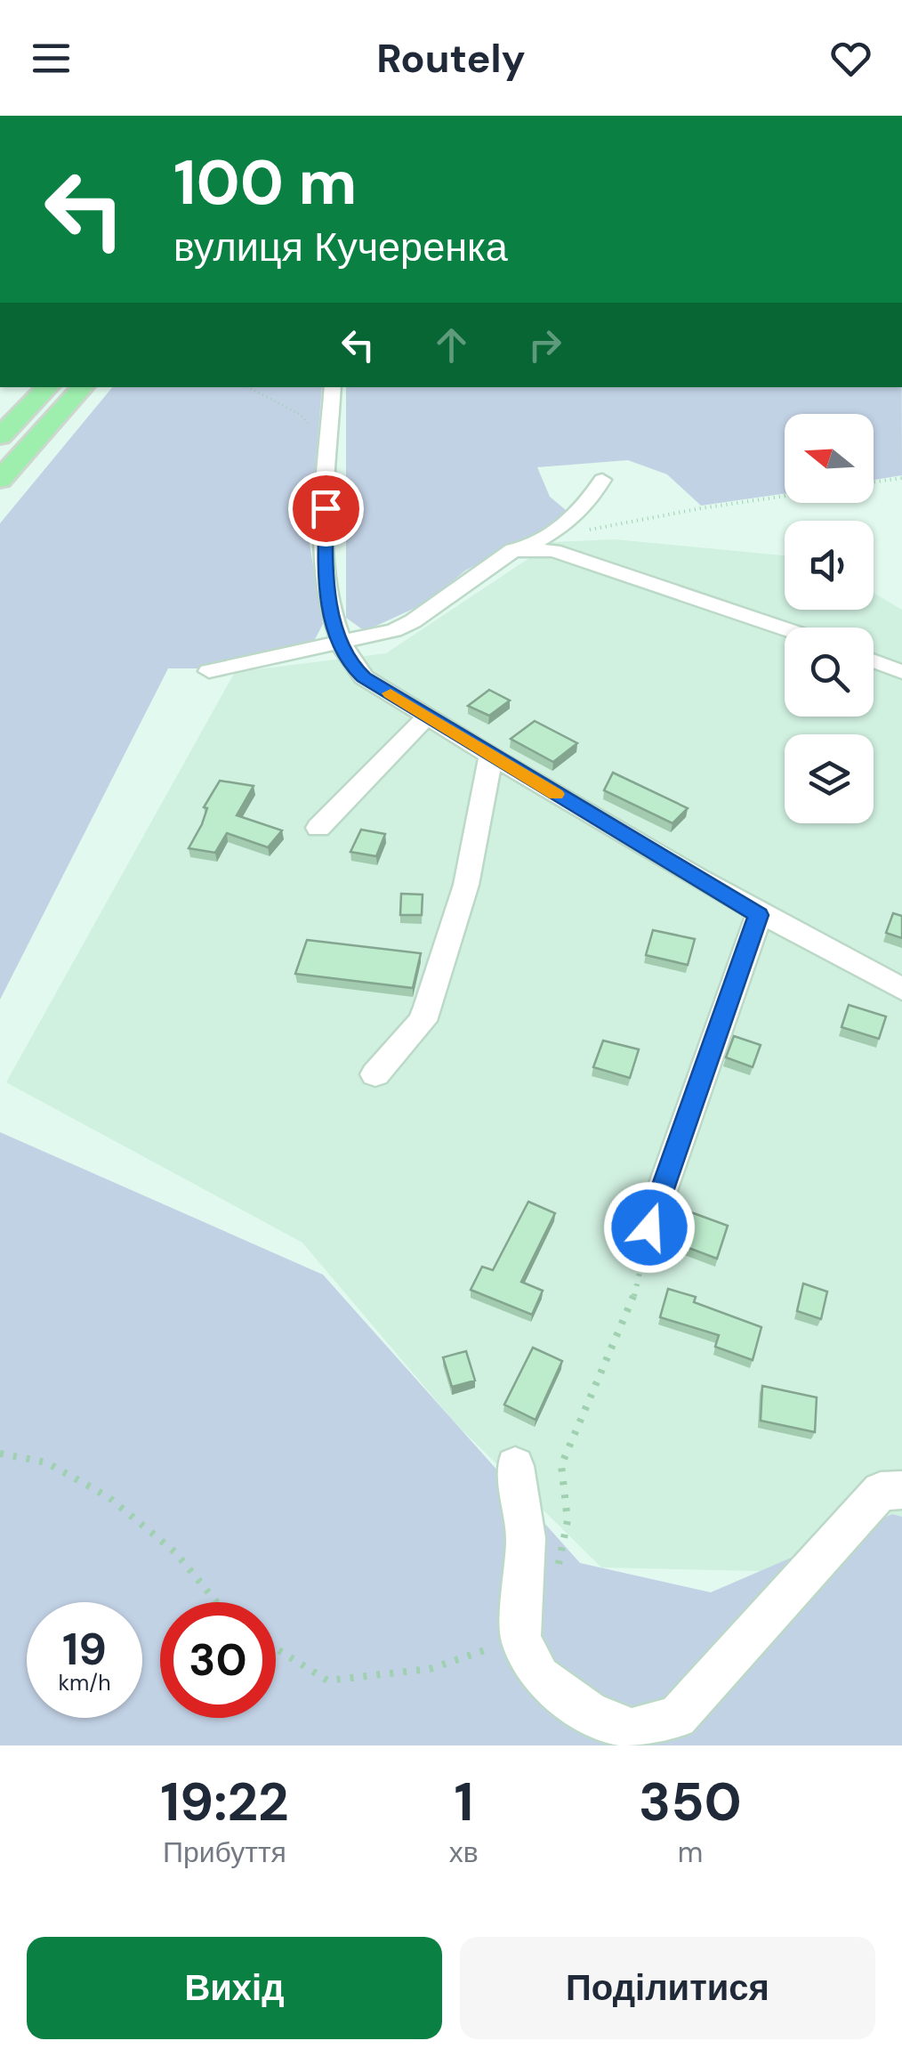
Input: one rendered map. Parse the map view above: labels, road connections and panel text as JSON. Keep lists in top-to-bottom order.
{
  "north": "left",
  "page": {
    "header": "Routely",
    "turn": ["100 m", "вулиця Кучеренка"],
    "speed": "19 km/h",
    "limit": "30",
    "eta": [
      "19:22",
      "Прибуття",
      "1",
      "хв",
      "350",
      "m"
    ],
    "buttons": ["Вихід", "Поділитися"]
  }
}
